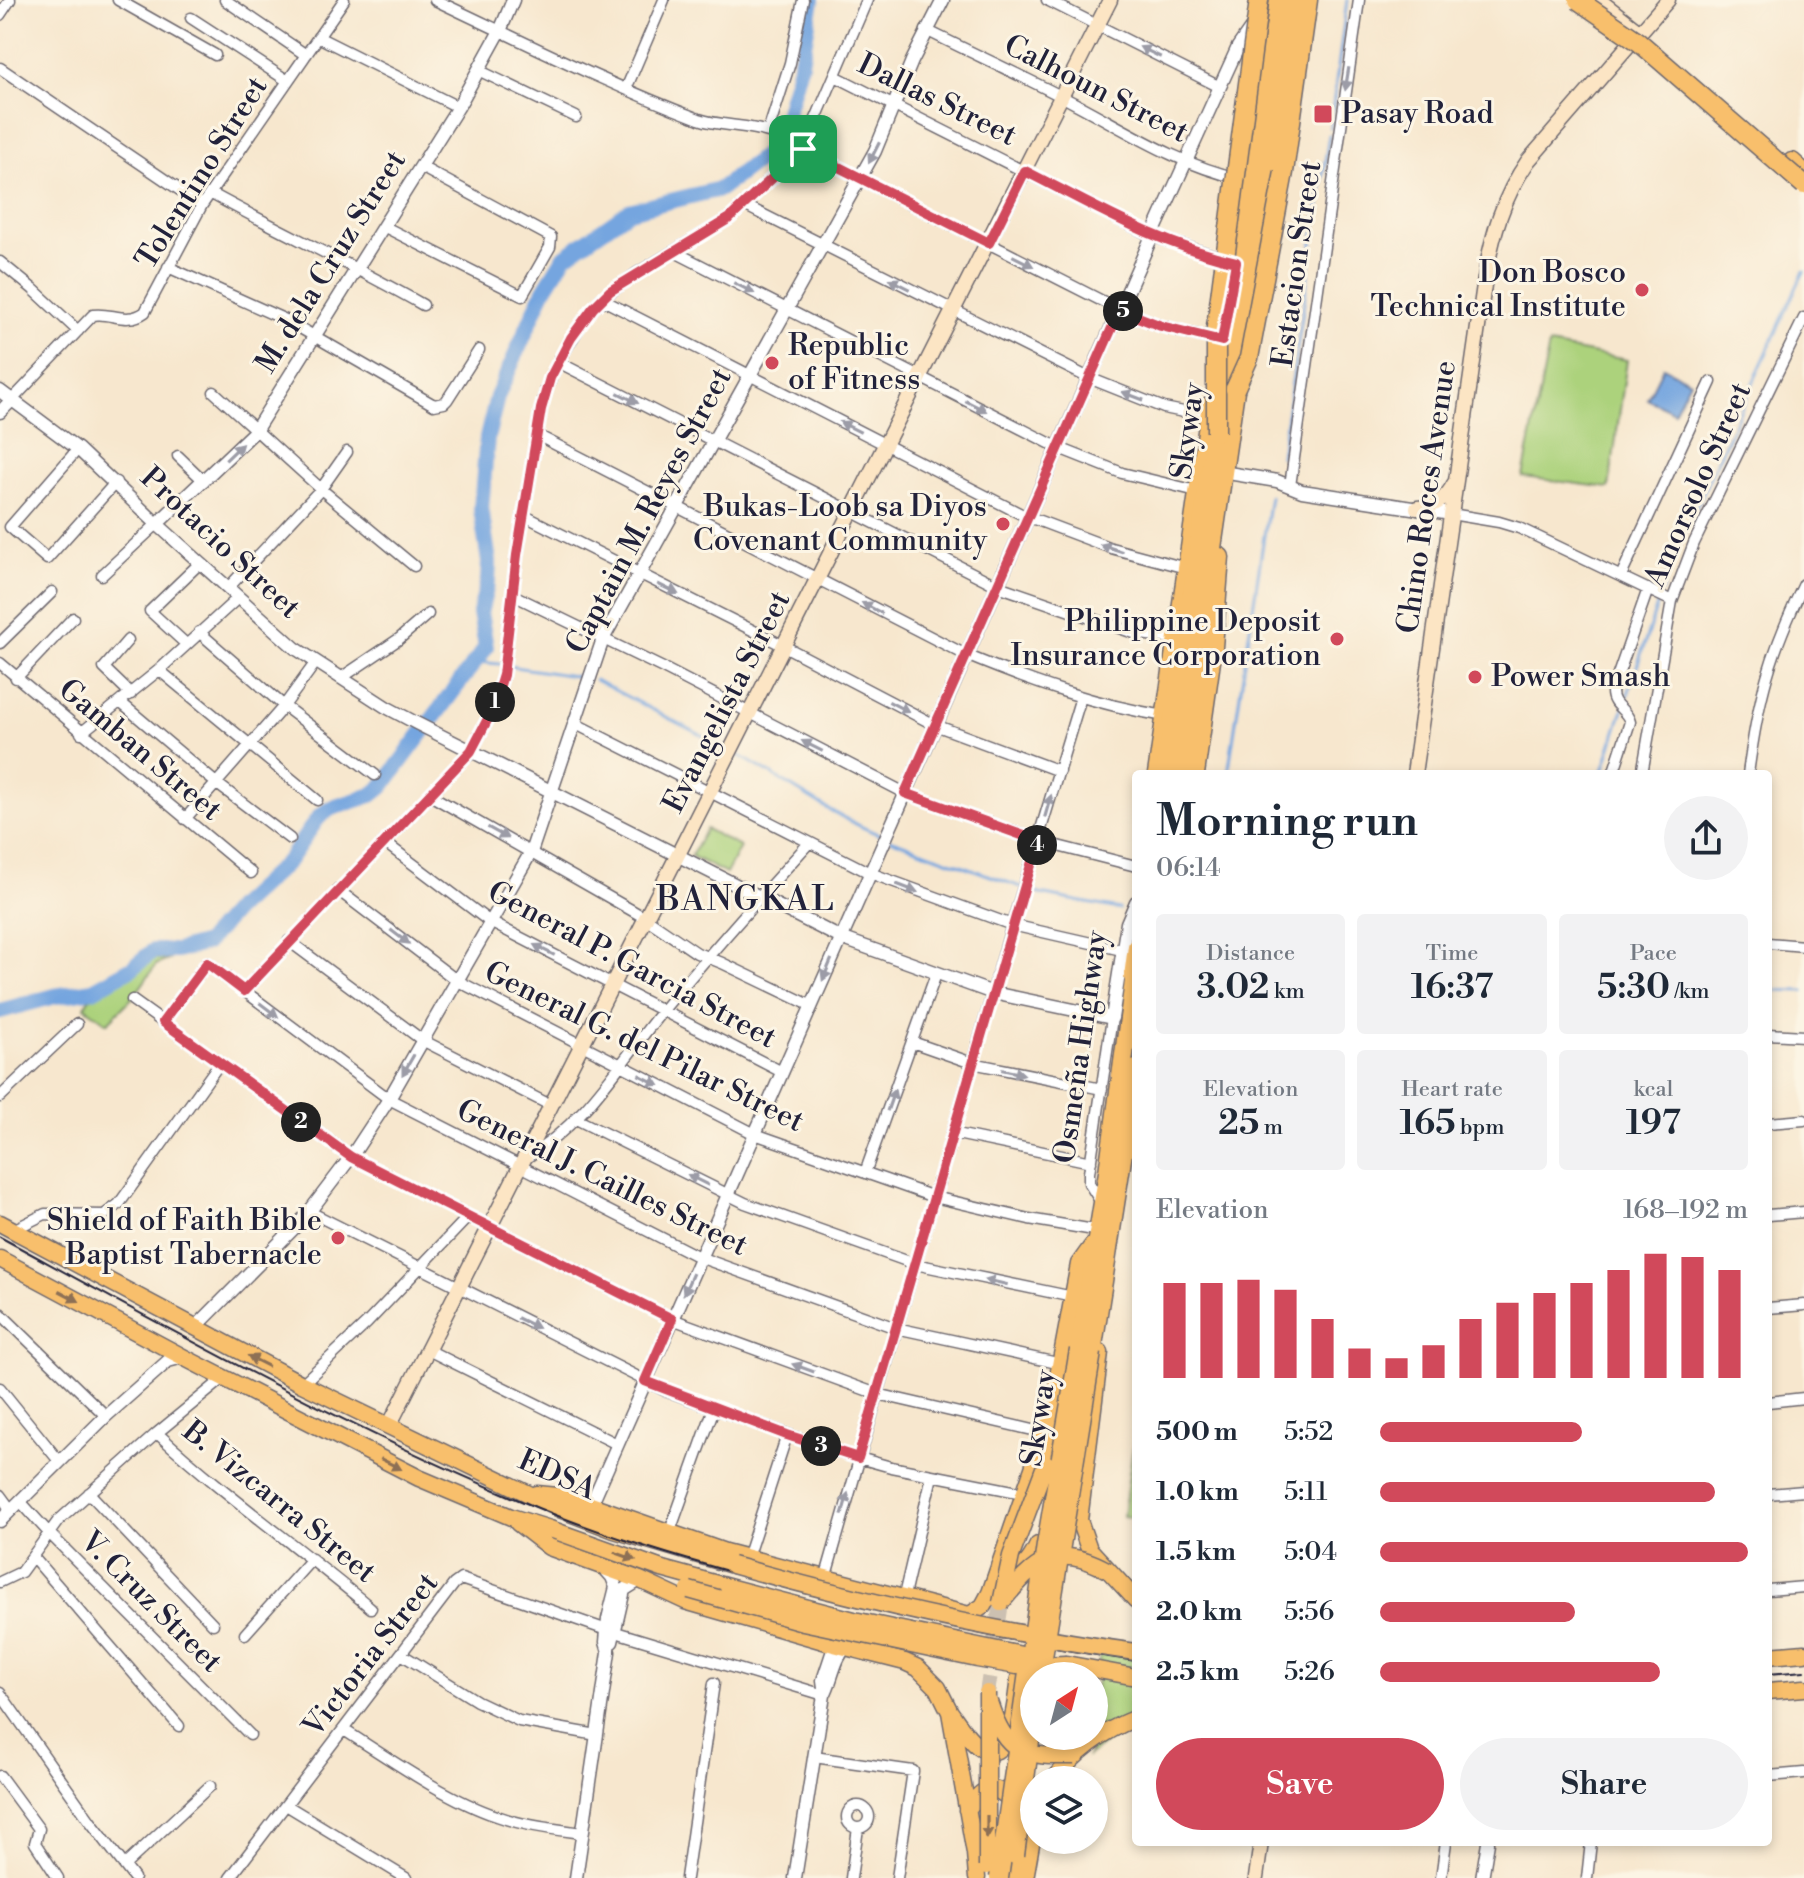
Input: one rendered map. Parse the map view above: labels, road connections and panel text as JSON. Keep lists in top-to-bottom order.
{
  "streets": {
    "highway": ["Skyway"],
    "main road": [
      "Chino Roces Avenue",
      "Evangelista Street",
      "Osmeña Highway",
      "EDSA"
    ],
    "street": [
      "Calhoun Street",
      "Dallas Street",
      "Tolentino Street",
      "M. dela Cruz Street",
      "Estacion Street",
      "Amorsolo Street",
      "Captain M. Reyes Street",
      "Protacio Street",
      "Gamban Street",
      "General P. Garcia Street",
      "General G. del Pilar Street",
      "General J. Cailles Street",
      "B. Vizcarra Street",
      "V. Cruz Street",
      "Victoria Street"
    ]
  },
  "crossings": [
    ["Calhoun Street", "Captain M. Reyes Street"],
    ["Calhoun Street", "Evangelista Street"],
    ["Dallas Street", "Captain M. Reyes Street"],
    ["Dallas Street", "Evangelista Street"],
    ["Tolentino Street", "Protacio Street"],
    ["M. dela Cruz Street", "Protacio Street"],
    ["Captain M. Reyes Street", "Protacio Street"],
    ["Captain M. Reyes Street", "General P. Garcia Street"],
    ["Captain M. Reyes Street", "General G. del Pilar Street"],
    ["Captain M. Reyes Street", "General J. Cailles Street"],
    ["Captain M. Reyes Street", "EDSA"],
    ["Protacio Street", "Evangelista Street"],
    ["Protacio Street", "Osmeña Highway"],
    ["Evangelista Street", "General P. Garcia Street"],
    ["Evangelista Street", "General G. del Pilar Street"],
    ["Evangelista Street", "General J. Cailles Street"],
    ["Evangelista Street", "EDSA"],
    ["General G. del Pilar Street", "Osmeña Highway"],
    ["Osmeña Highway", "General J. Cailles Street"]
  ],
  "one_way": ["Estacion Street"],
  "districts": ["BANGKAL"],
  "places": {
    "transit": ["Pasay Road"],
    "other": [
      "Don Bosco Technical Institute",
      "Republic of Fitness",
      "Bukas-Loob sa Diyos Covenant Community",
      "Philippine Deposit Insurance Corporation",
      "Power Smash",
      "Shield of Faith Bible Baptist Tabernacle"
    ]
  },
  "north": "top right",
  "page": {
    "pins": [
      "5",
      "1",
      "4",
      "2",
      "3"
    ],
    "heading": ["Morning run", "06:14"],
    "stats": [
      ["Distance", "3.02 km"],
      ["Time", "16:37"],
      ["Pace", "5:30 /km"],
      ["Elevation", "25 m"],
      ["Heart rate", "165 bpm"],
      ["kcal", "197"]
    ],
    "chart": ["Elevation", "168–192 m"],
    "list": [
      {
        "name": "500 m",
        "note": "5:52"
      },
      {
        "name": "1.0 km",
        "note": "5:11"
      },
      {
        "name": "1.5 km",
        "note": "5:04"
      },
      {
        "name": "2.0 km",
        "note": "5:56"
      },
      {
        "name": "2.5 km",
        "note": "5:26"
      }
    ],
    "buttons": ["Save", "Share"]
  }
}
